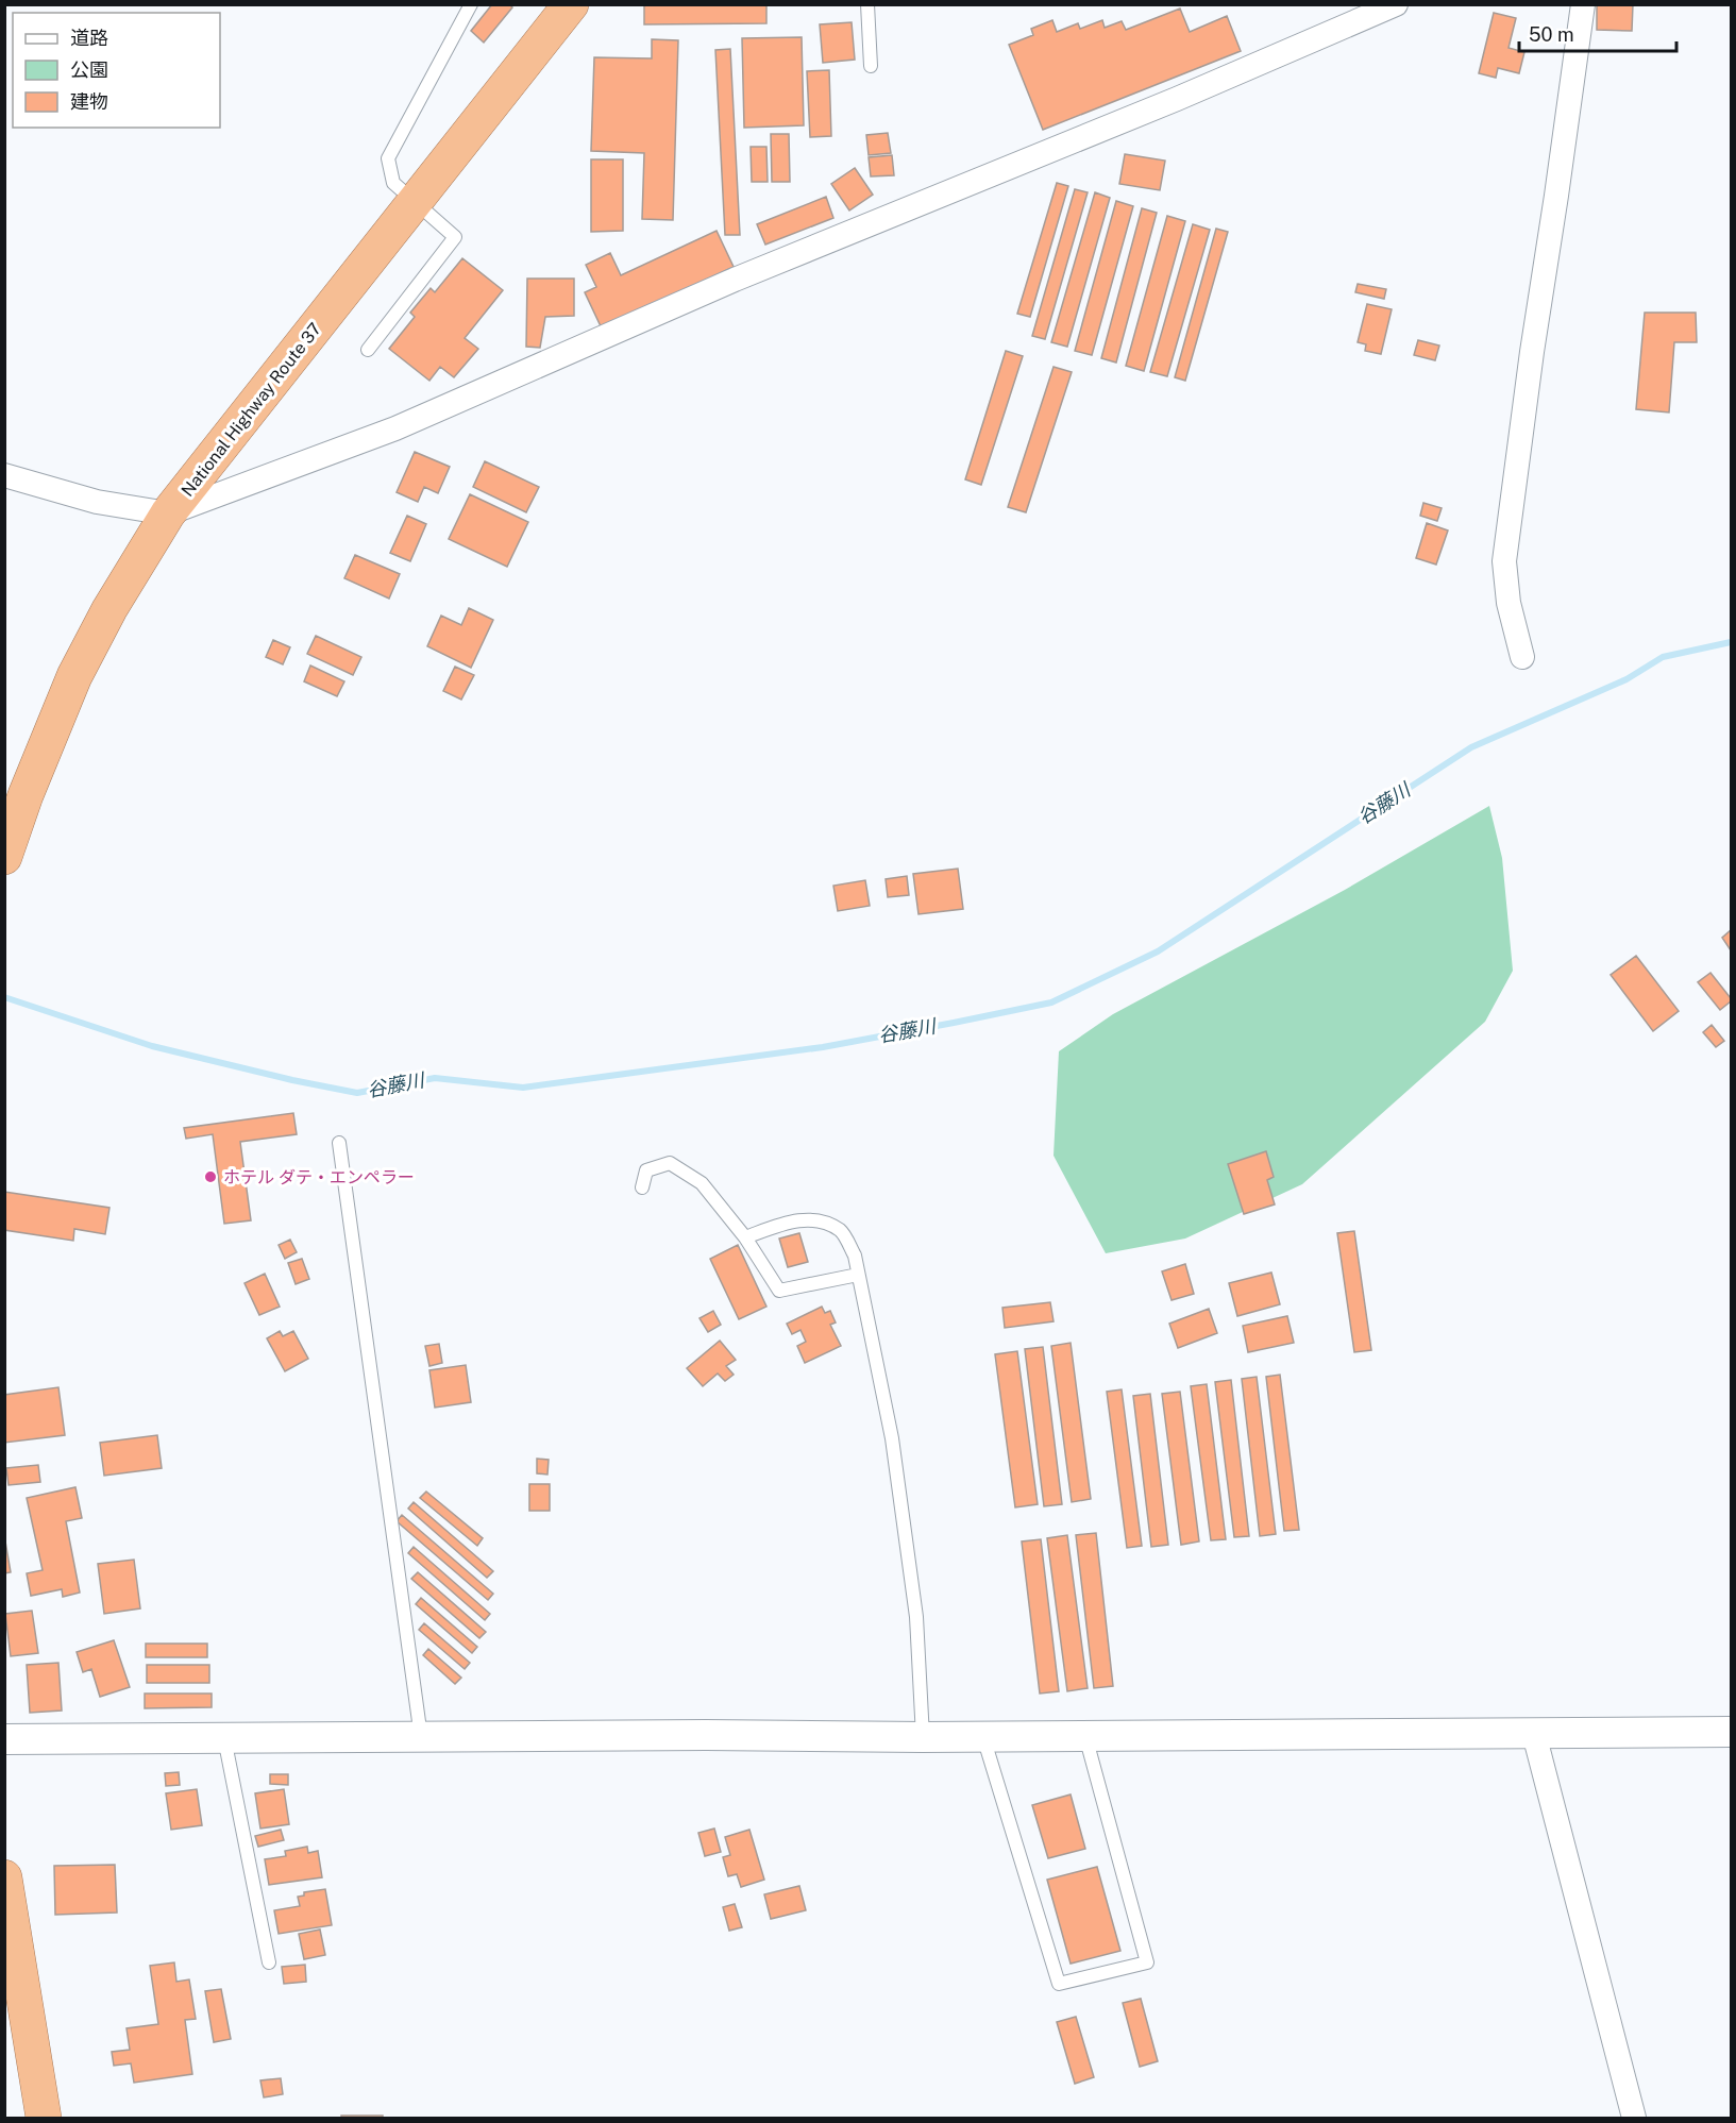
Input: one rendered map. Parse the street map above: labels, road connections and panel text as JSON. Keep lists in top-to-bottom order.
{
  "streets": {
    "highway": ["National Highway Route 37"]
  },
  "water": ["谷藤川"],
  "places": ["ホテル ダテ・エンペラー"],
  "legend": ["道路", "公園", "建物"],
  "scale_bar": "50 m"
}
